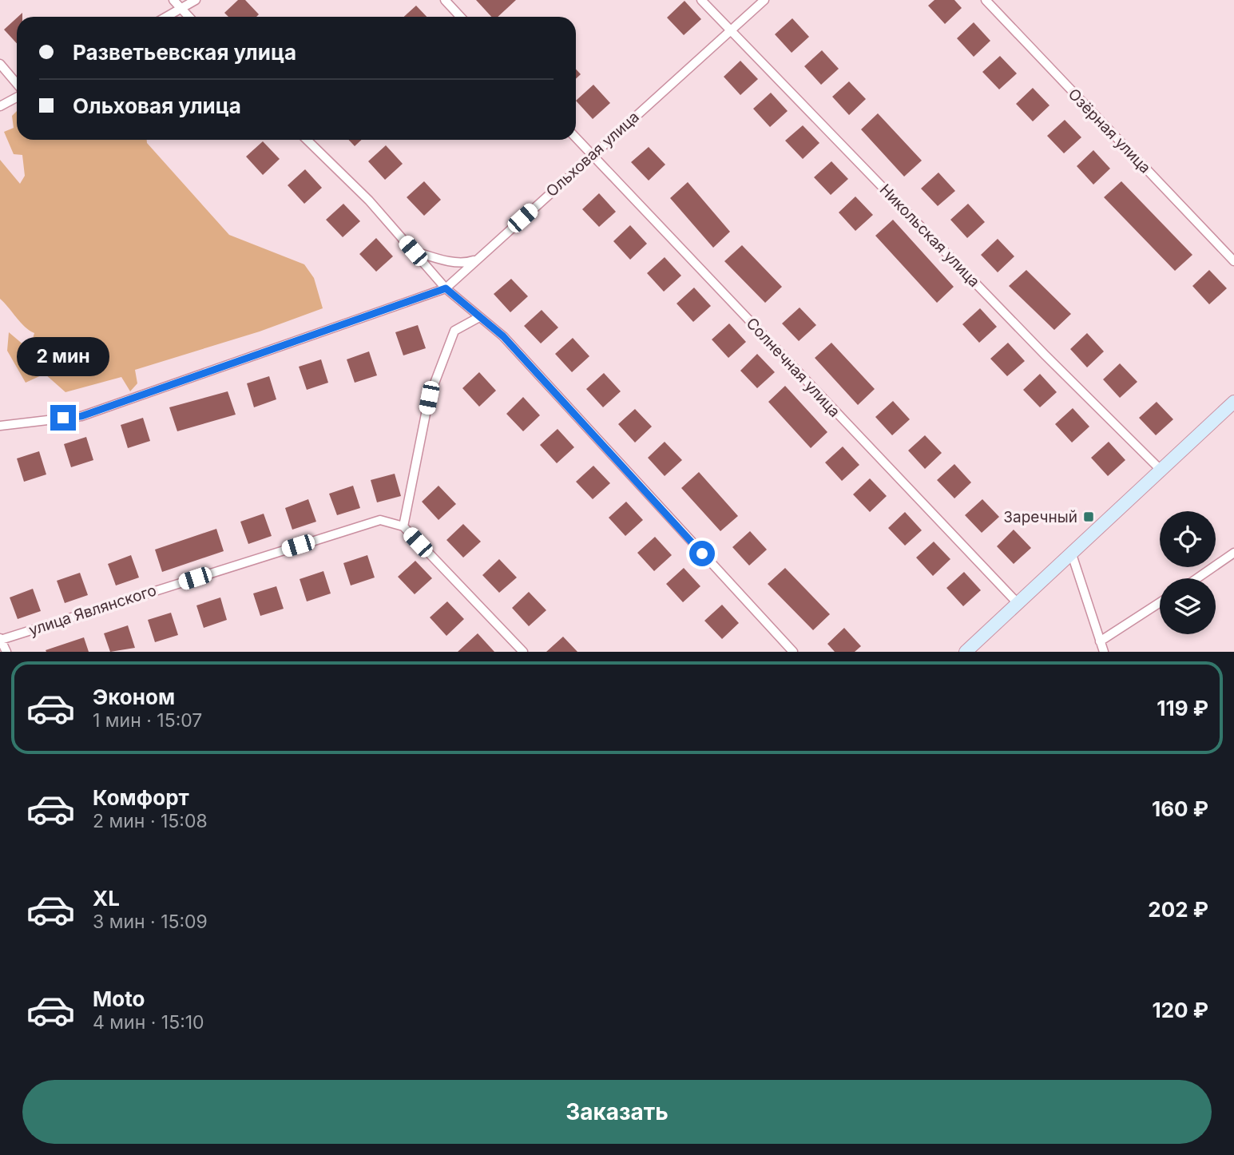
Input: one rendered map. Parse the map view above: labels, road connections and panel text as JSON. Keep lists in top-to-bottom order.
{
  "streets": {
    "street": [
      "Озёрная улица",
      "Ольховая улица",
      "Никольская улица",
      "Солнечная улица",
      "улица Являнского"
    ]
  },
  "crossings": [
    ["Ольховая улица", "Никольская улица"],
    ["Ольховая улица", "Солнечная улица"]
  ],
  "places": {
    "transit": ["Заречный"]
  },
  "page": {
    "banner": ["Разветьевская улица", "Ольховая улица"],
    "bubble": "2 мин",
    "list": [
      {
        "name": "Эконом",
        "note": "1 мин · 15:07",
        "value": "119 ₽"
      },
      {
        "name": "Комфорт",
        "note": "2 мин · 15:08",
        "value": "160 ₽"
      },
      {
        "name": "XL",
        "note": "3 мин · 15:09",
        "value": "202 ₽"
      },
      {
        "name": "Moto",
        "note": "4 мин · 15:10",
        "value": "120 ₽"
      }
    ],
    "buttons": "Заказать"
  }
}
